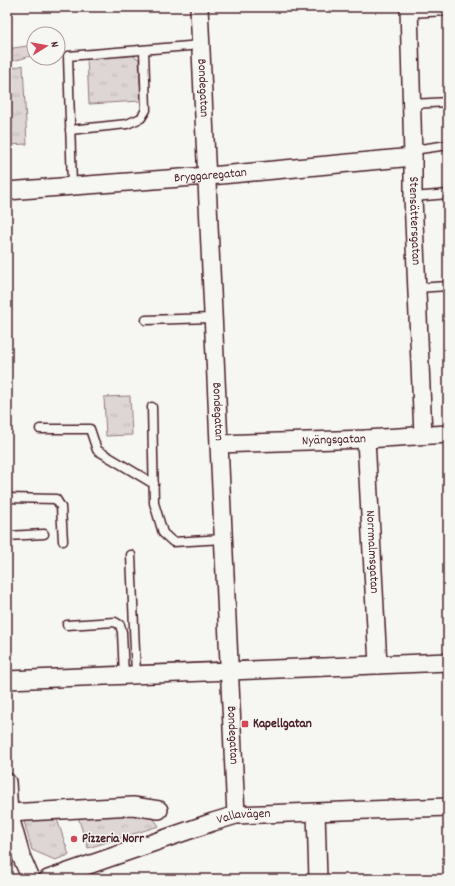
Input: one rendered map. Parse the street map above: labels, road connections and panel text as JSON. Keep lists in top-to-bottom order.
{
  "streets": {
    "street": [
      "Bondegatan",
      "Bryggaregatan",
      "Stensättersgatan",
      "Nyängsgatan",
      "Norrmalmsgatan",
      "Vallavägen"
    ]
  },
  "crossings": [
    ["Bondegatan", "Bryggaregatan"],
    ["Bondegatan", "Nyängsgatan"],
    ["Bondegatan", "Vallavägen"],
    ["Bryggaregatan", "Stensättersgatan"],
    ["Stensättersgatan", "Nyängsgatan"],
    ["Nyängsgatan", "Norrmalmsgatan"]
  ],
  "places": {
    "transit": ["Kapellgatan"],
    "other": ["Pizzeria Norr"]
  },
  "north": "right"
}
